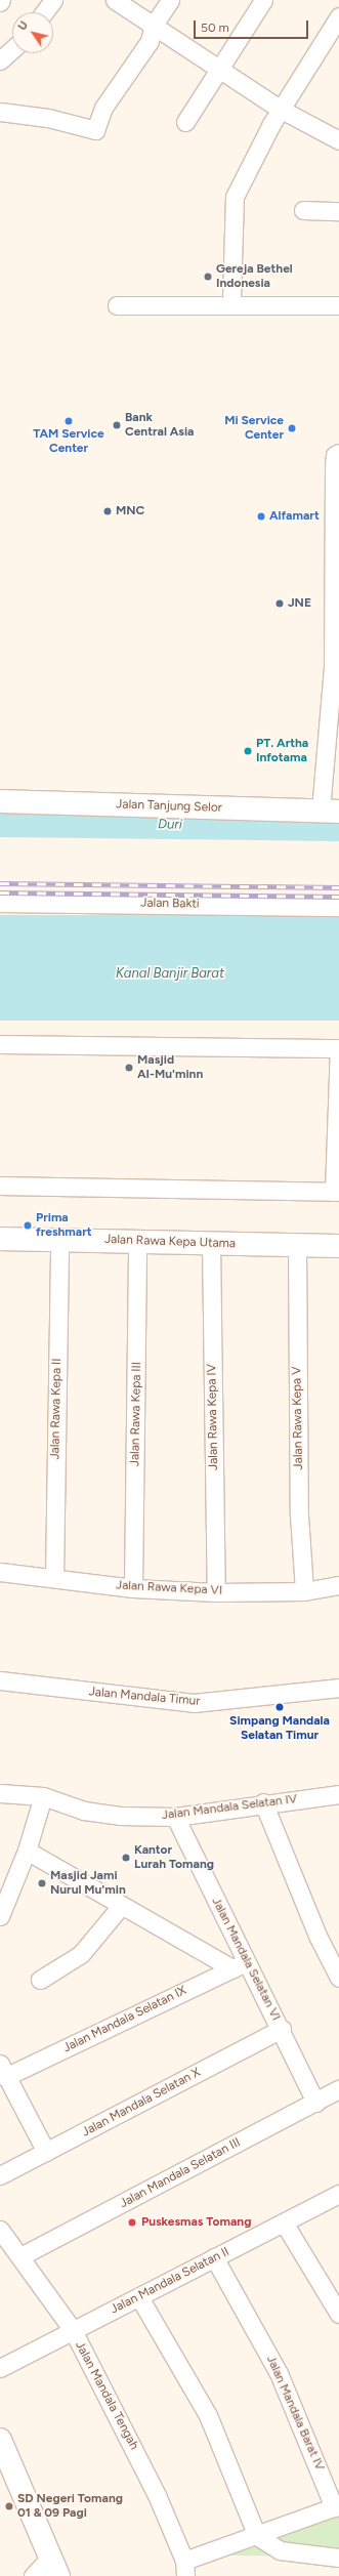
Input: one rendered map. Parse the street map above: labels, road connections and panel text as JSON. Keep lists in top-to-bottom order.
{
  "streets": {
    "street": [
      "Jalan Tanjung Selor",
      "Jalan Bakti",
      "Jalan Rawa Kepa Utama",
      "Jalan Rawa Kepa II",
      "Jalan Rawa Kepa III",
      "Jalan Rawa Kepa IV",
      "Jalan Rawa Kepa V",
      "Jalan Rawa Kepa VI",
      "Jalan Mandala Timur",
      "Jalan Mandala Selatan IV",
      "Jalan Mandala Selatan VI",
      "Jalan Mandala Selatan IX",
      "Jalan Mandala Selatan X",
      "Jalan Mandala Selatan III",
      "Jalan Mandala Selatan II",
      "Jalan Mandala Tengah",
      "Jalan Mandala Barat IV"
    ]
  },
  "crossings": [
    ["Jalan Rawa Kepa Utama", "Jalan Rawa Kepa II"],
    ["Jalan Rawa Kepa Utama", "Jalan Rawa Kepa III"],
    ["Jalan Rawa Kepa Utama", "Jalan Rawa Kepa IV"],
    ["Jalan Rawa Kepa Utama", "Jalan Rawa Kepa V"],
    ["Jalan Rawa Kepa II", "Jalan Rawa Kepa VI"],
    ["Jalan Rawa Kepa III", "Jalan Rawa Kepa VI"],
    ["Jalan Rawa Kepa IV", "Jalan Rawa Kepa VI"],
    ["Jalan Rawa Kepa V", "Jalan Rawa Kepa VI"],
    ["Jalan Mandala Selatan IV", "Jalan Mandala Selatan VI"],
    ["Jalan Mandala Selatan VI", "Jalan Mandala Selatan IX"],
    ["Jalan Mandala Selatan VI", "Jalan Mandala Selatan X"],
    ["Jalan Mandala Selatan VI", "Jalan Mandala Selatan III"],
    ["Jalan Mandala Selatan III", "Jalan Mandala Tengah"],
    ["Jalan Mandala Selatan II", "Jalan Mandala Tengah"],
    ["Jalan Mandala Selatan II", "Jalan Mandala Barat IV"]
  ],
  "water": ["Duri", "Kanal Banjir Barat"],
  "places": [
    "Gereja Bethel Indonesia",
    "TAM Service Center",
    "Bank Central Asia",
    "Mi Service Center",
    "MNC",
    "Alfamart",
    "JNE",
    "PT. Artha Infotama",
    "Masjid AI-Mu'minn",
    "Prima freshmart",
    "Simpang Mandala Selatan Timur",
    "Kantor Lurah Tomang",
    "Masjid Jami Nurul Mu'min",
    "Puskesmas Tomang",
    "SD Negeri Tomang 01 & 09 Pagi"
  ],
  "scale_bar": "50 m",
  "north": "top left"
}
